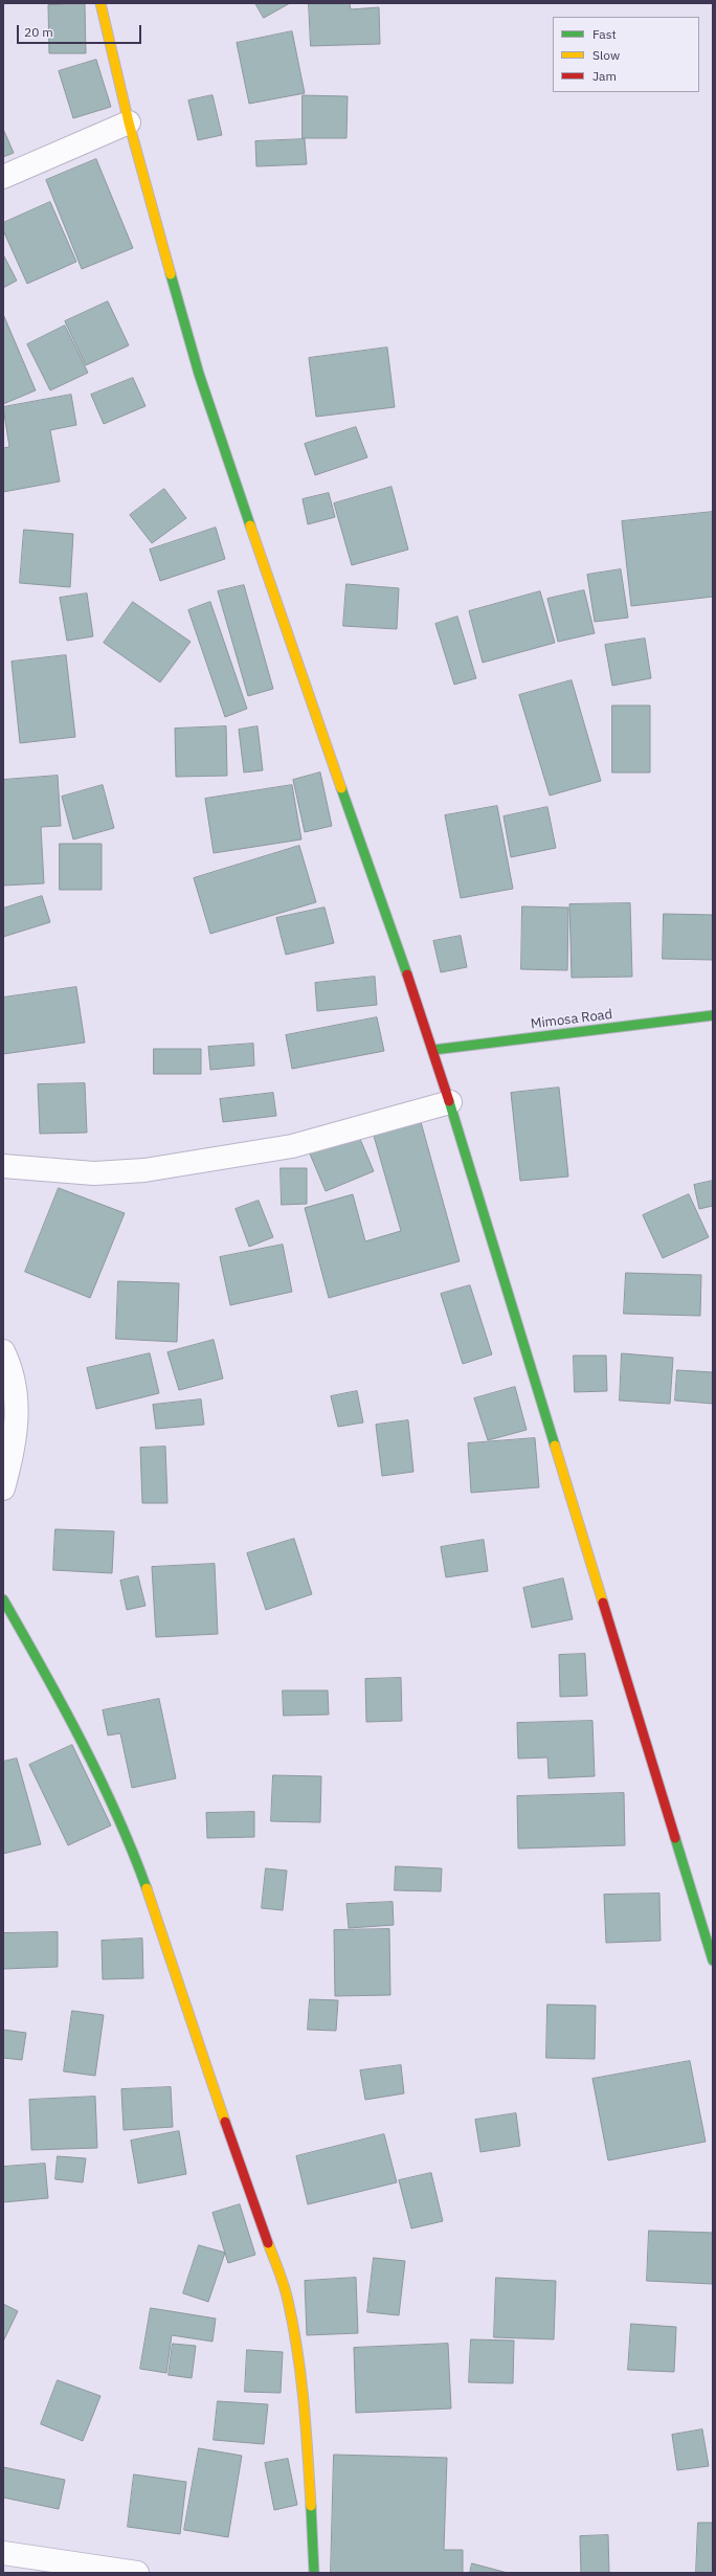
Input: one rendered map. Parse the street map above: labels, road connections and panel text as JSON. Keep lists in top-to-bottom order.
{
  "streets": {
    "street": ["Mimosa Road"]
  },
  "legend": ["Fast", "Slow", "Jam"],
  "scale_bar": "20 m"
}
